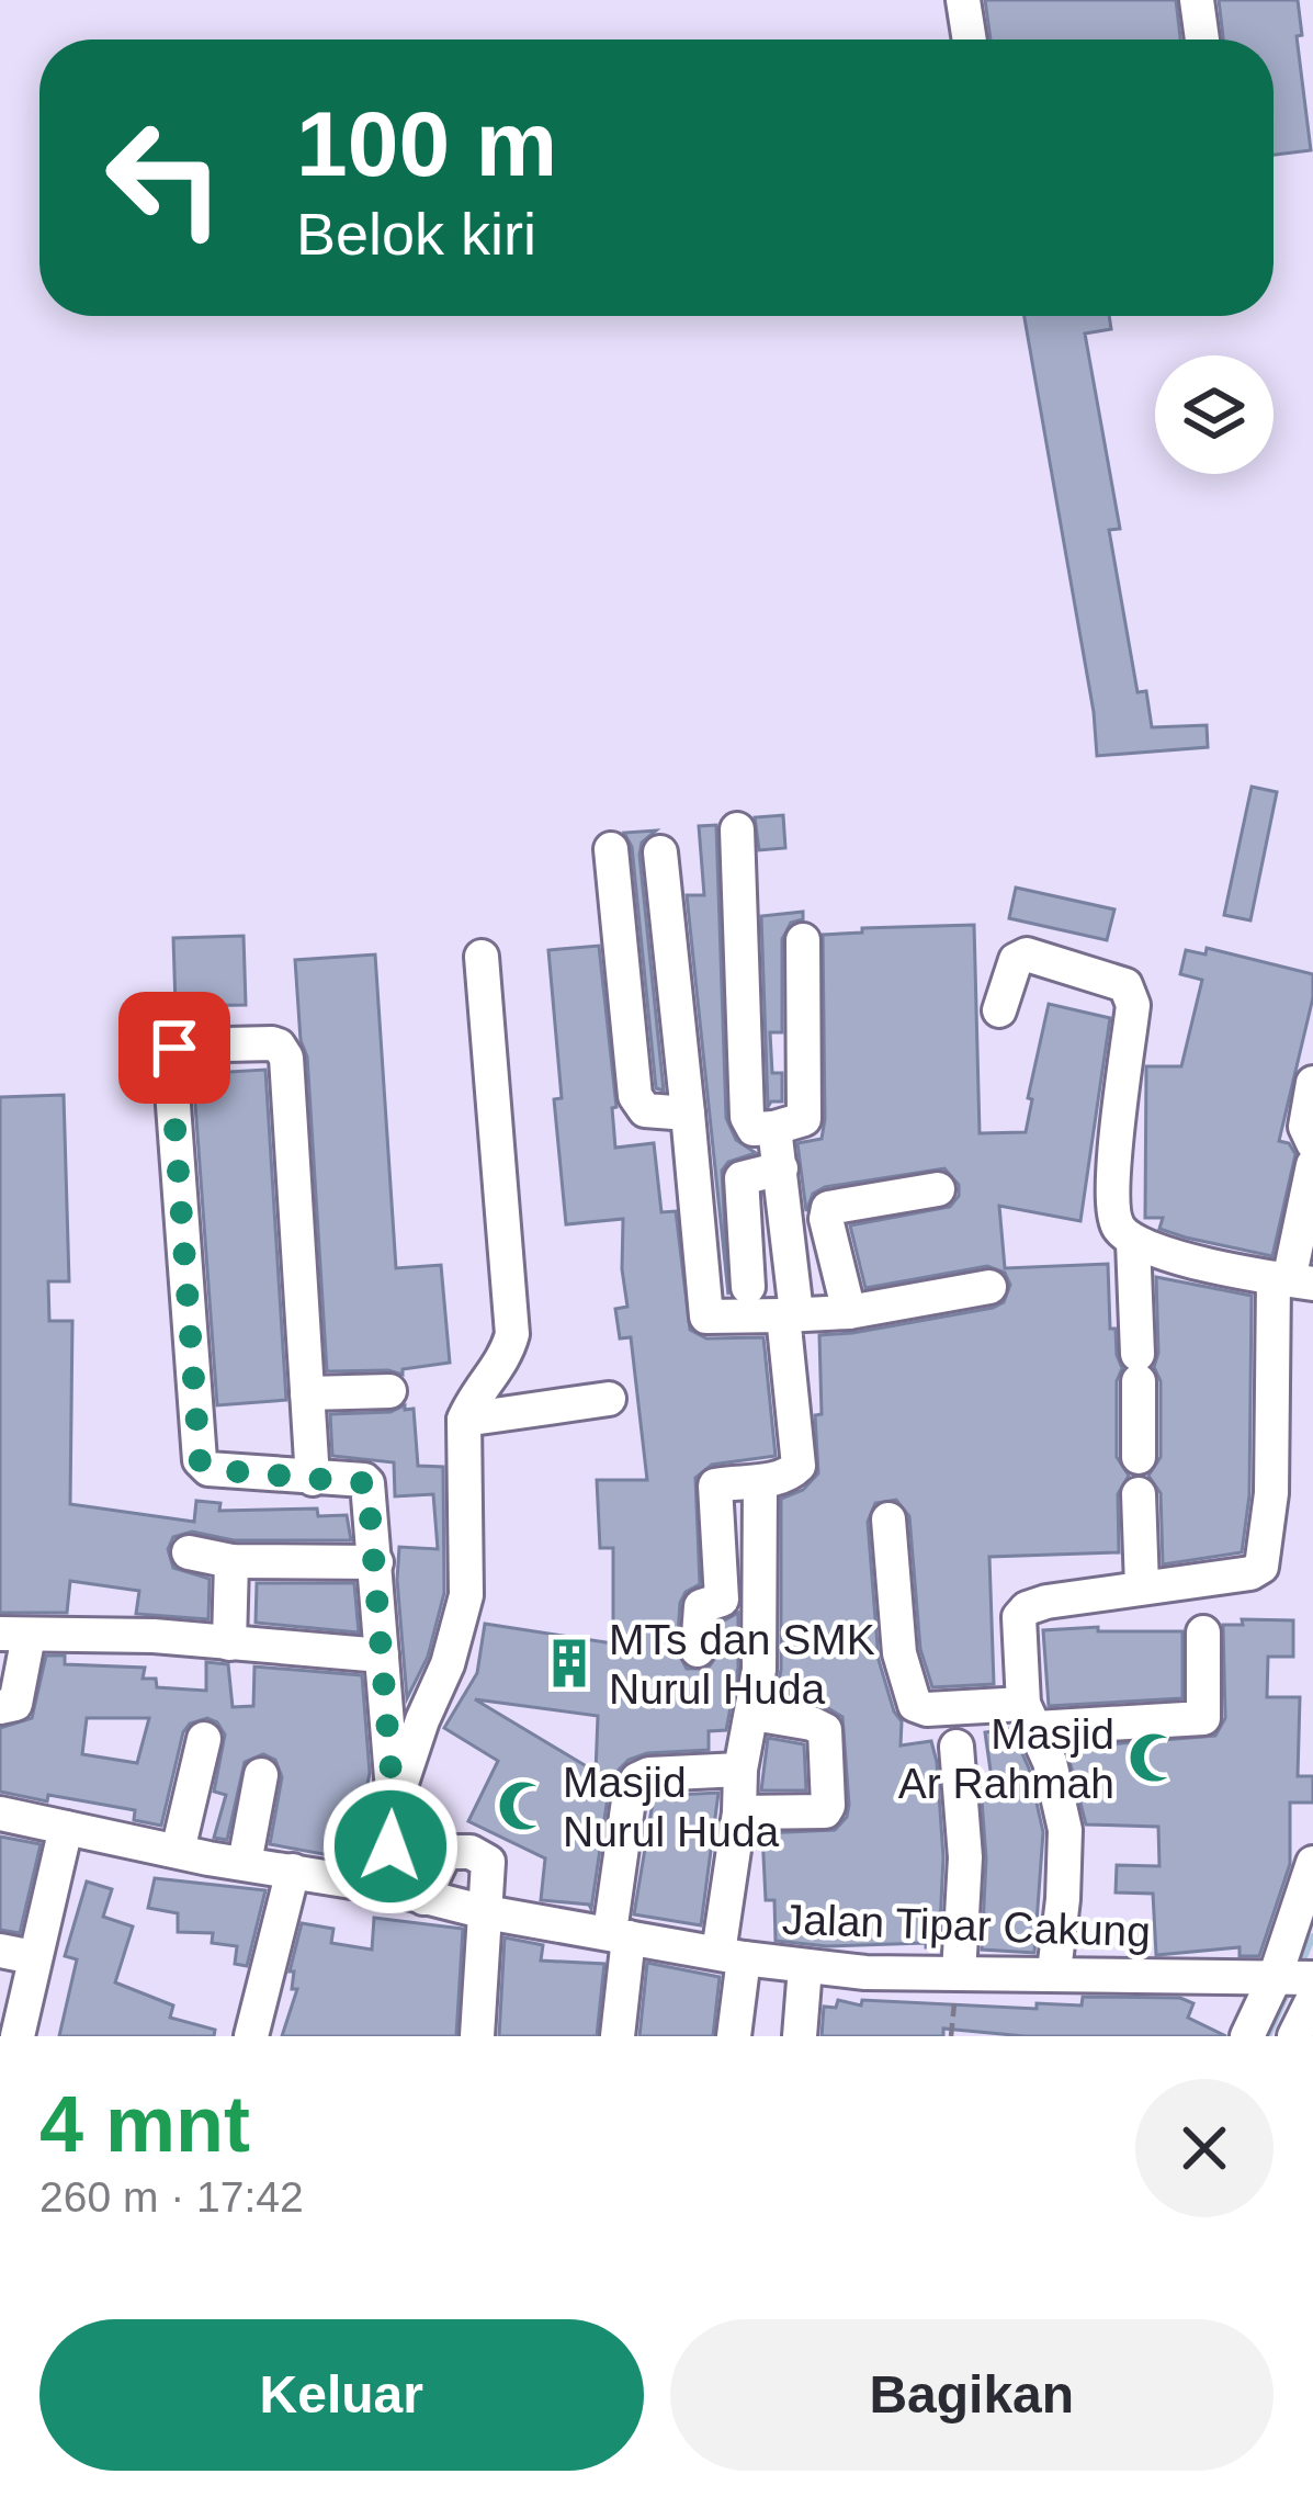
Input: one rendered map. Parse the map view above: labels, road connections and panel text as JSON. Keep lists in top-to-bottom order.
{
  "streets": {
    "street": ["Jalan Tipar Cakung"]
  },
  "places": {
    "building": ["MTs dan SMK Nurul Huda"],
    "mosque": ["Masjid Ar Rahmah", "Masjid Nurul Huda"]
  },
  "page": {
    "turn": ["100 m", "Belok kiri"],
    "heading": ["4 mnt", "260 m · 17:42"],
    "buttons": ["Keluar", "Bagikan"]
  }
}
